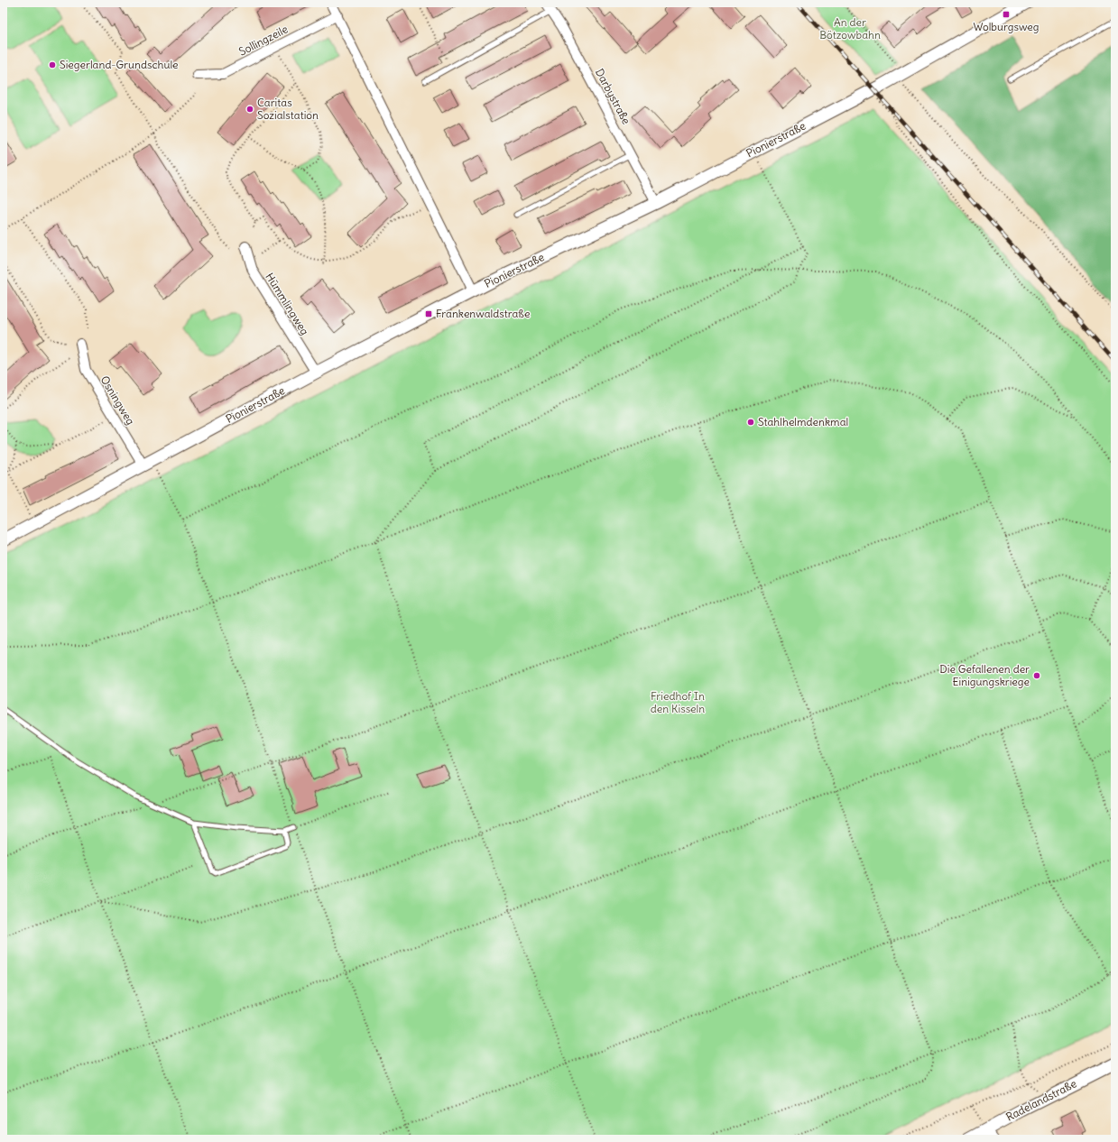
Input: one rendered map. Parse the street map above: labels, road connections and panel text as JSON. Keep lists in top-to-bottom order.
{
  "streets": {
    "street": [
      "Sollingzeile",
      "Darbystraße",
      "Pionierstraße",
      "Hümmlingweg",
      "Osningweg",
      "Radelandstraße"
    ]
  },
  "crossings": [
    ["Darbystraße", "Pionierstraße"],
    ["Pionierstraße", "Hümmlingweg"],
    ["Pionierstraße", "Osningweg"]
  ],
  "parks": ["An der Bötzowbahn", "Friedhof In den Kisseln"],
  "places": {
    "transit": ["Wolburgsweg", "Frankenwaldstraße"],
    "other": [
      "Siegerland-Grundschule",
      "Caritas Sozialstation",
      "Stahlhelmdenkmal",
      "Die Gefallenen der Einigungskriege"
    ]
  }
}
